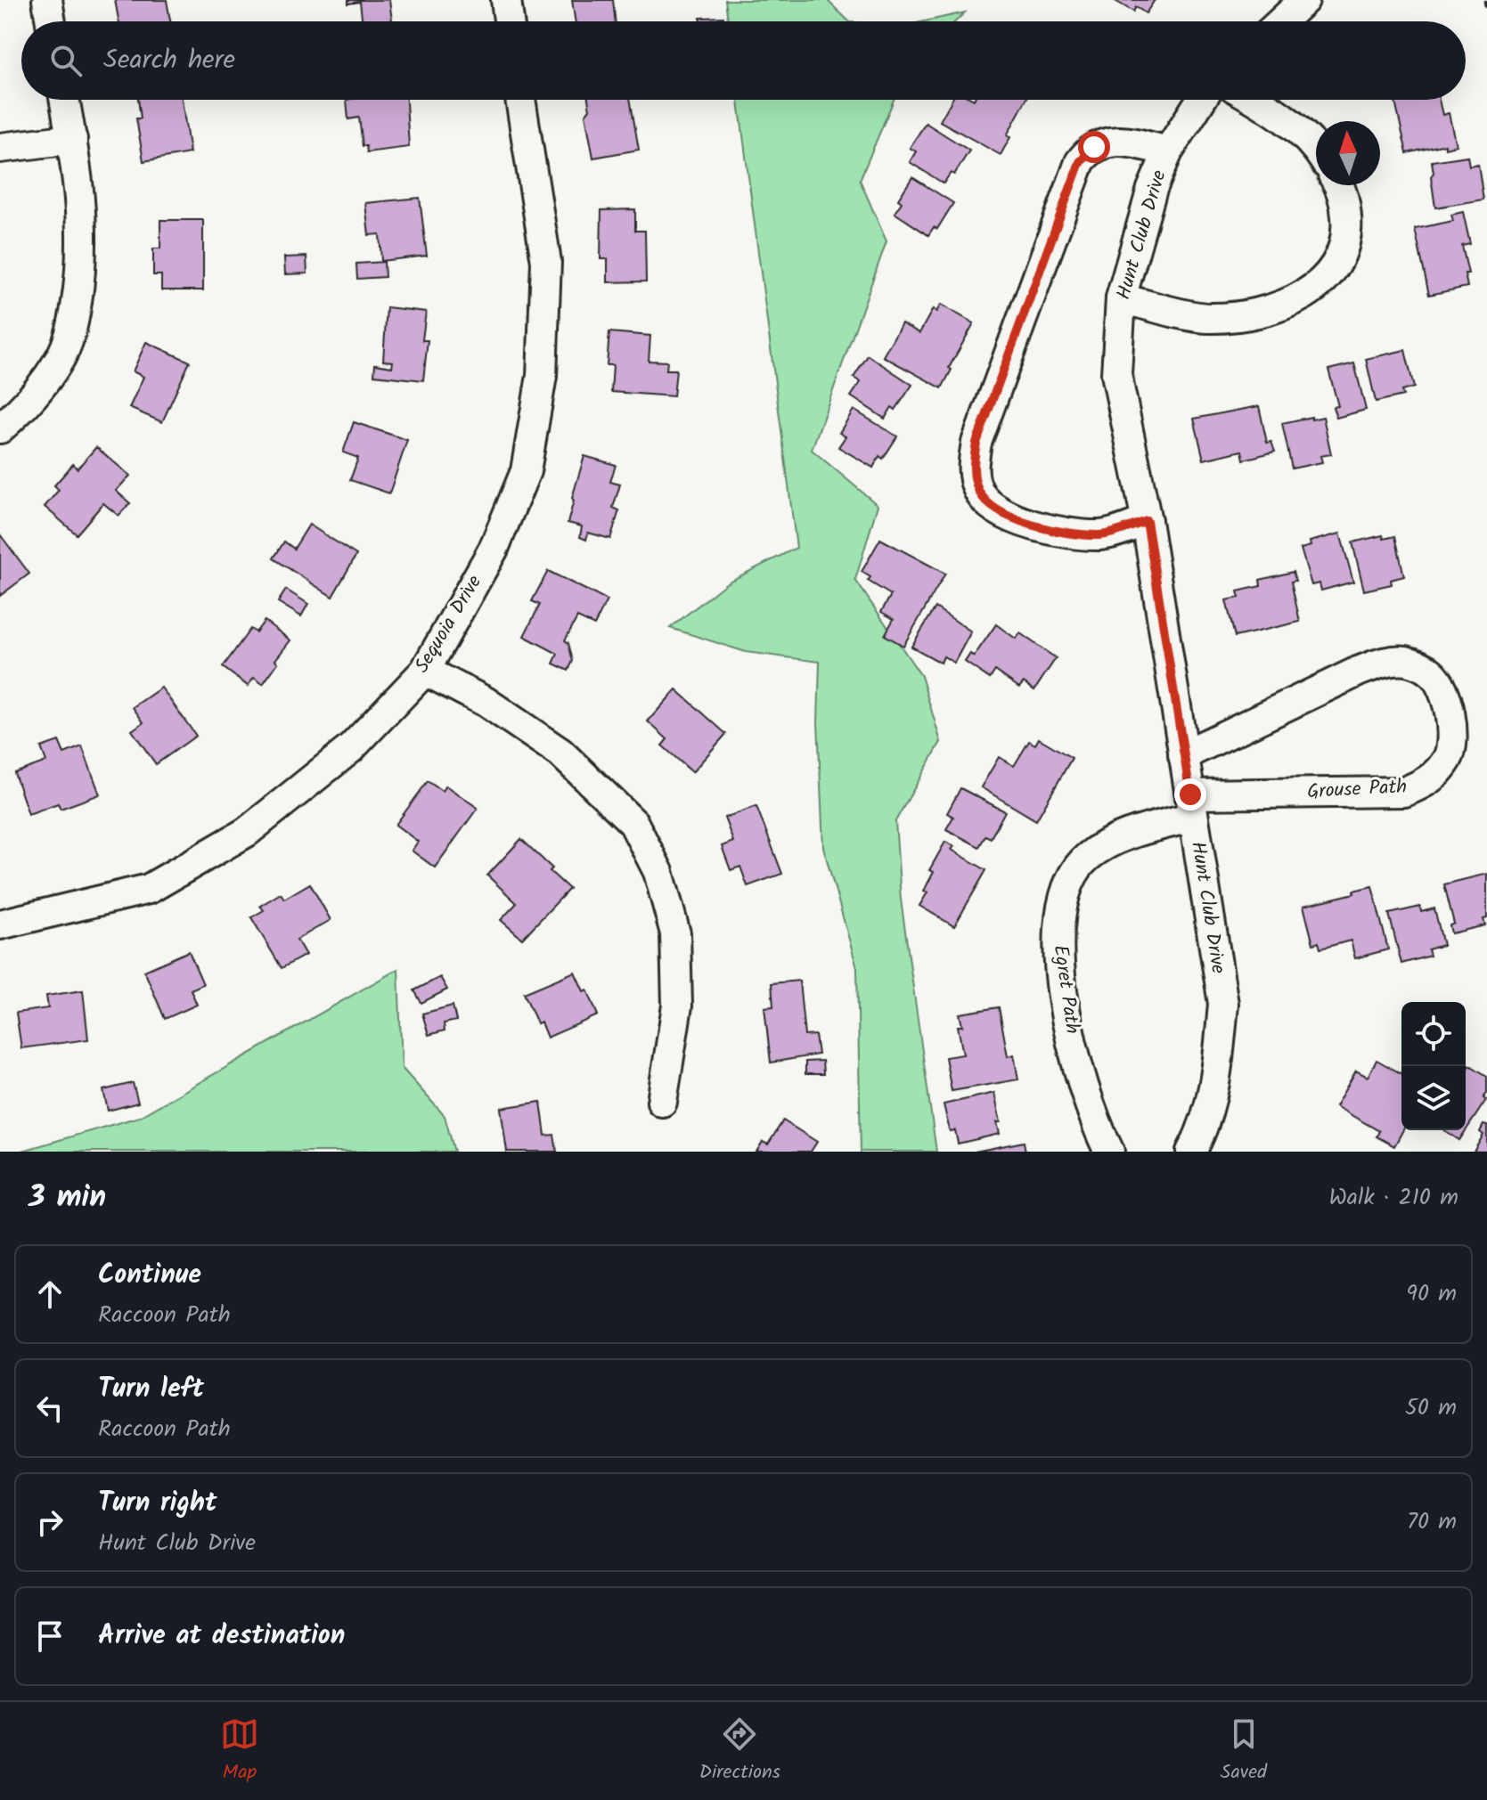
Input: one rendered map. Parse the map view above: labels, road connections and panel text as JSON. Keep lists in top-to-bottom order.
{
  "streets": {
    "street": [
      "Hunt Club Drive",
      "Sequoia Drive",
      "Grouse Path",
      "Egret Path"
    ]
  },
  "crossings": [
    ["Hunt Club Drive", "Grouse Path"],
    ["Hunt Club Drive", "Egret Path"],
    ["Grouse Path", "Egret Path"]
  ],
  "north": "top",
  "page": {
    "search": "Search here",
    "heading": ["3 min", "Walk · 210 m"],
    "list": [
      ["Continue", "Raccoon Path", "90 m"],
      ["Turn left", "Raccoon Path", "50 m"],
      ["Turn right", "Hunt Club Drive", "70 m"],
      "Arrive at destination"
    ],
    "nav": ["Map", "Directions", "Saved"]
  }
}
